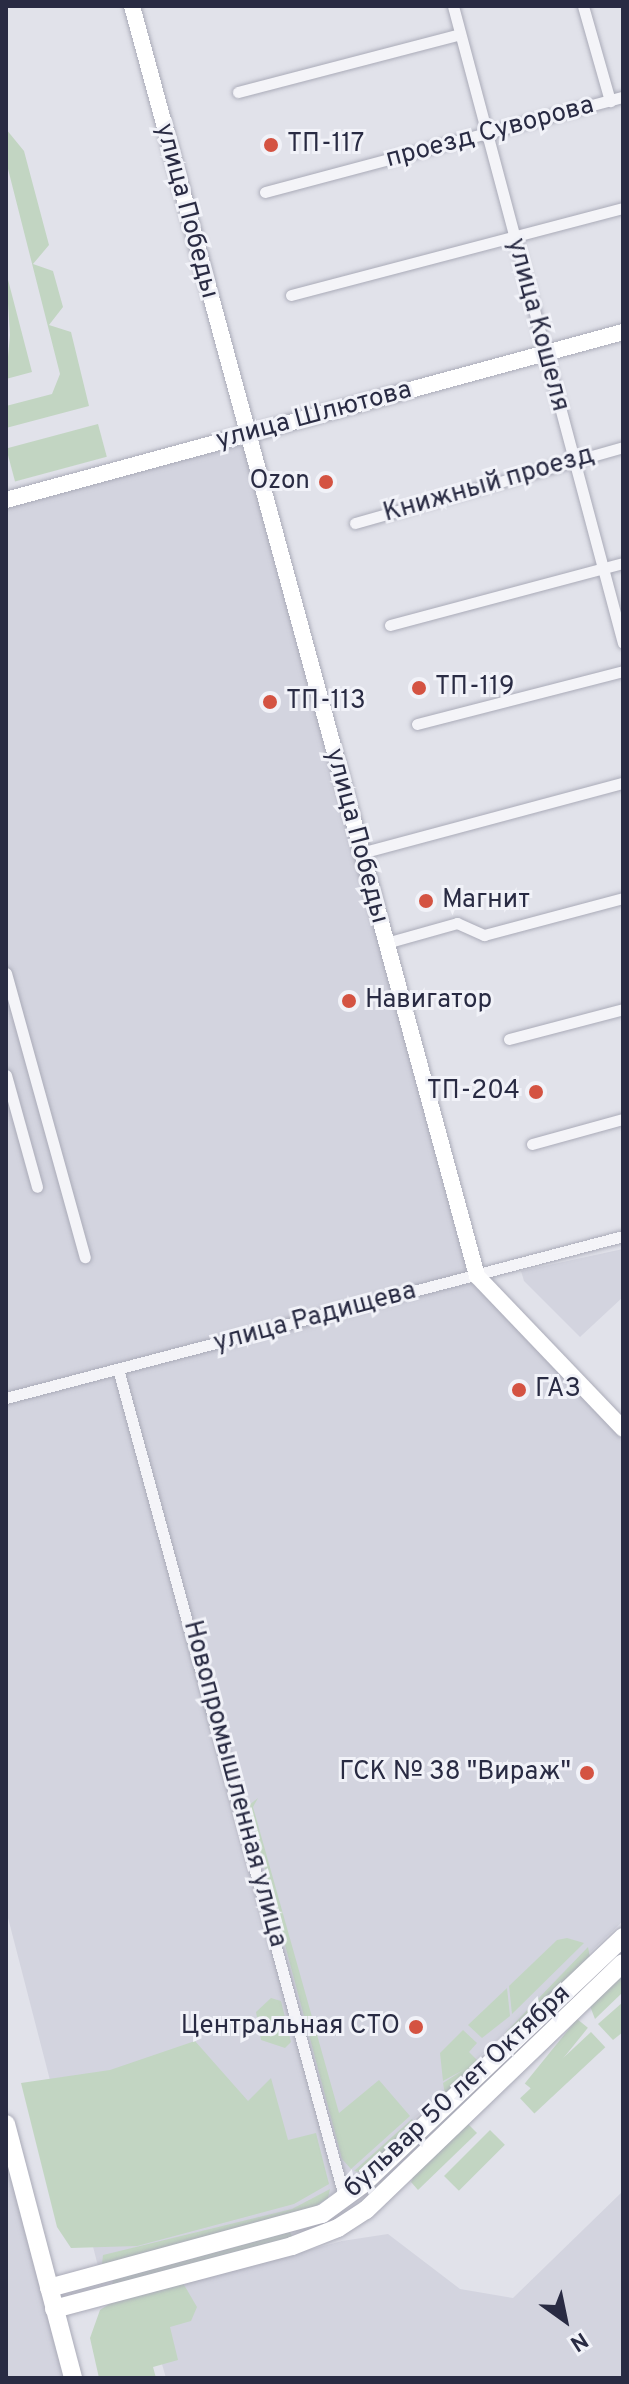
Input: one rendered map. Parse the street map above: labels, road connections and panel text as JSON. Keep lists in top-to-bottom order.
{
  "streets": {
    "main road": ["улица Победы", "улица Шлютова", "бульвар 50 лет Октября"],
    "street": [
      "проезд Суворова",
      "улица Кошеля",
      "Книжный проезд",
      "улица Радищева",
      "Новопромышленная улица"
    ]
  },
  "crossings": [
    ["проезд Суворова", "улица Кошеля"],
    ["улица Победы", "улица Шлютова"],
    ["улица Победы", "улица Радищева"],
    ["улица Кошеля", "улица Шлютова"],
    ["улица Кошеля", "Книжный проезд"],
    ["улица Радищева", "Новопромышленная улица"],
    ["Новопромышленная улица", "бульвар 50 лет Октября"]
  ],
  "places": [
    "ТП-117",
    "Ozon",
    "ТП-119",
    "ТП-113",
    "Магнит",
    "Навигатор",
    "ТП-204",
    "ГАЗ",
    "ГСК № 38 \"Вираж\"",
    "Центральная СТО"
  ],
  "north": "bottom right"
}
